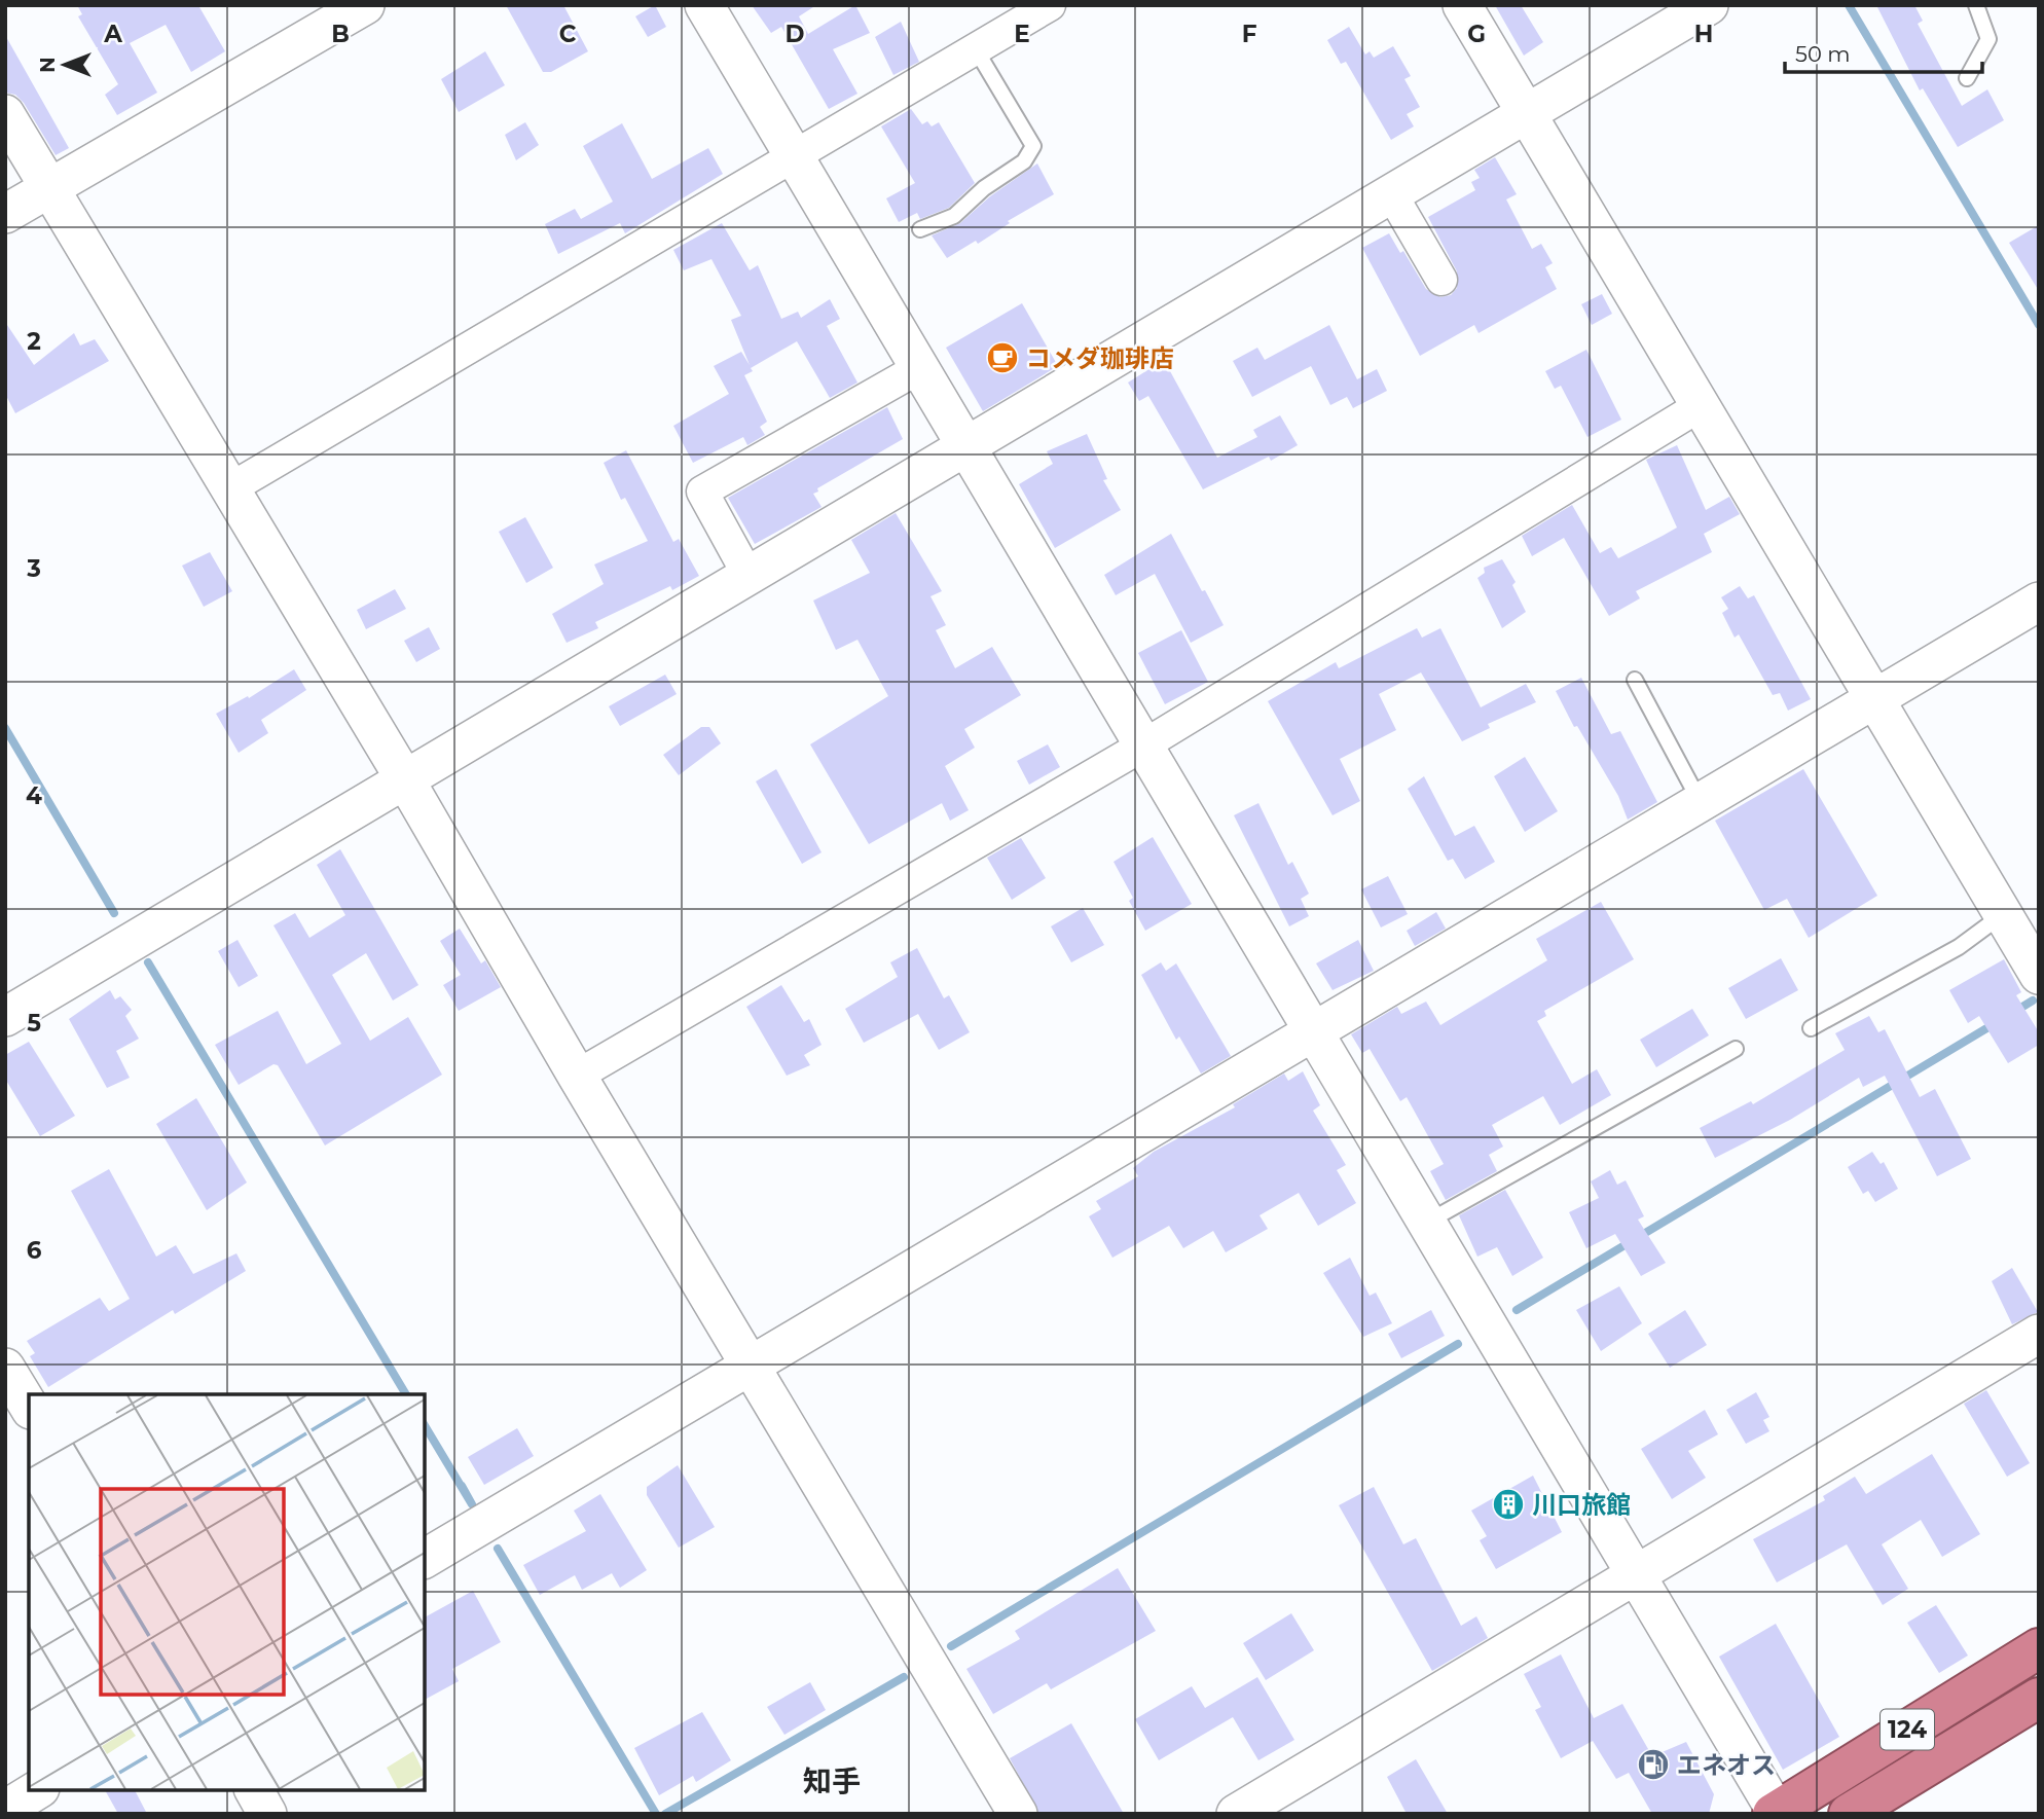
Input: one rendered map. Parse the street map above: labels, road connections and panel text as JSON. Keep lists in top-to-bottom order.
{
  "streets": {
    "highway": ["124"]
  },
  "districts": ["知手"],
  "places": {
    "cafe": ["コメダ珈琲店"],
    "building": ["川口旅館"],
    "fuel station": ["エネオス"]
  },
  "scale_bar": "50 m",
  "north": "left",
  "grid": {
    "columns": [
      "A",
      "B",
      "C",
      "D",
      "E",
      "F",
      "G",
      "H"
    ],
    "rows": [
      "2",
      "3",
      "4",
      "5",
      "6"
    ]
  }
}
